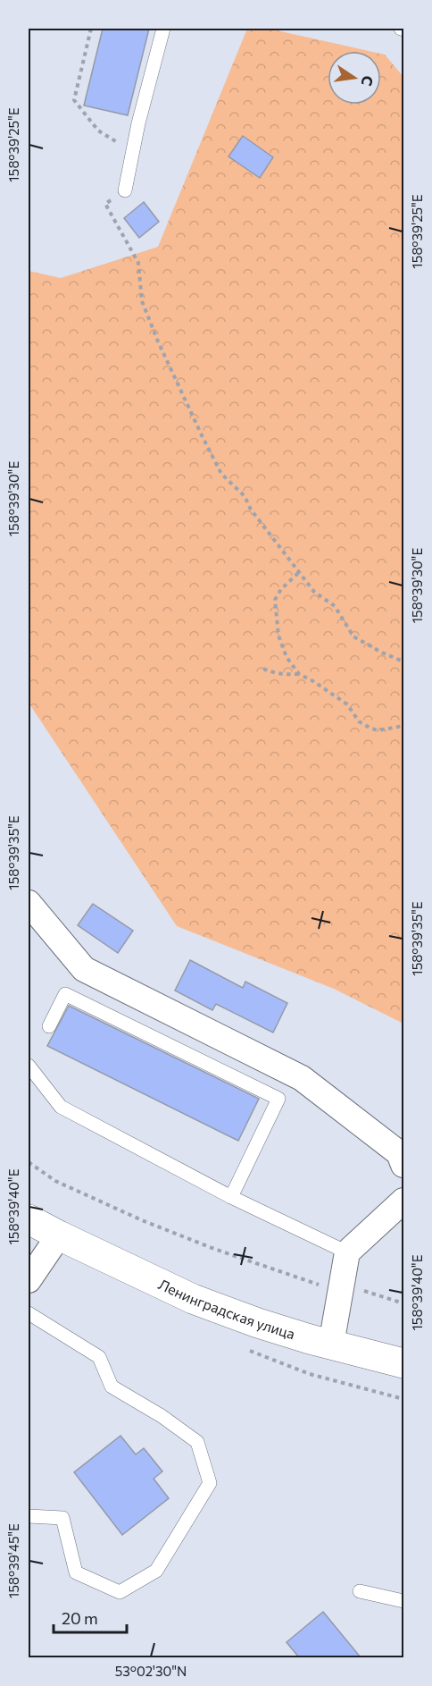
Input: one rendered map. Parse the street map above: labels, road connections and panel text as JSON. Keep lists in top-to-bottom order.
{
  "streets": {
    "main road": ["Ленинградская улица"]
  },
  "scale_bar": "20 m",
  "north": "right",
  "coordinates": [
    "158°39'25\"E",
    "158°39'30\"E",
    "158°39'35\"E",
    "158°39'40\"E",
    "158°39'45\"E",
    "53°02'30\"N"
  ]
}
